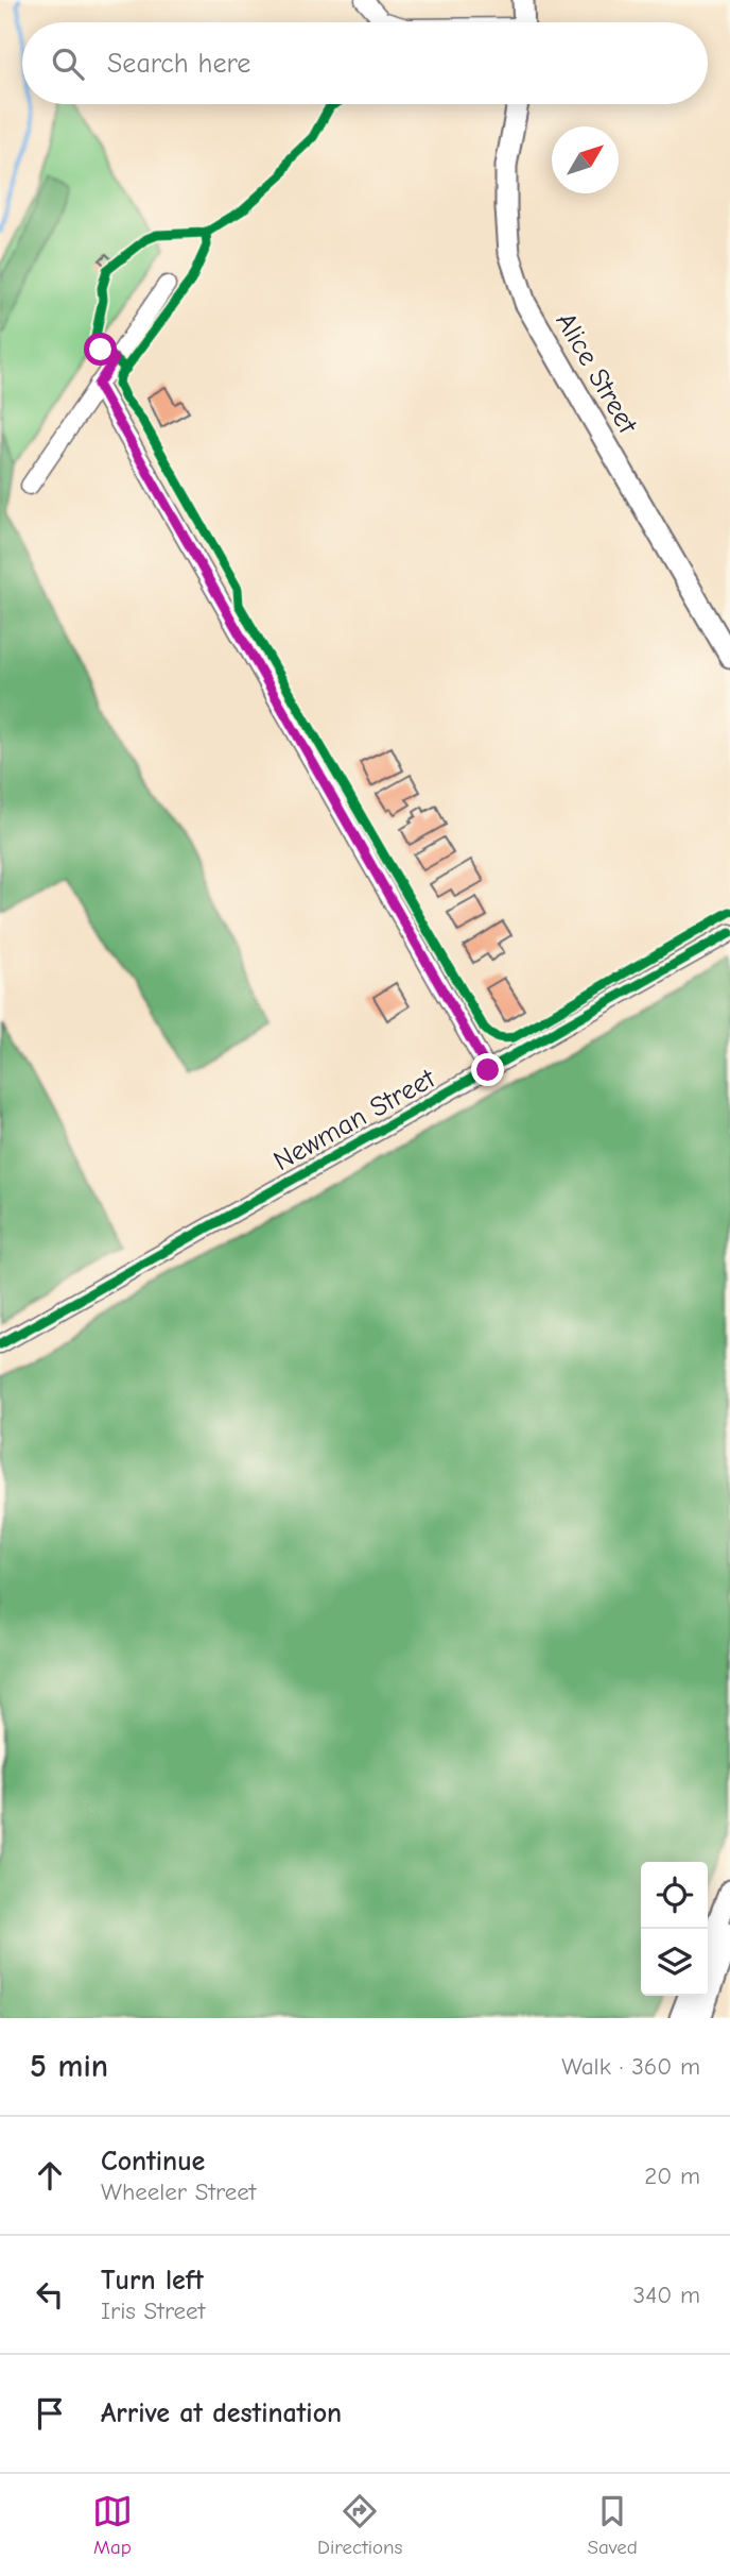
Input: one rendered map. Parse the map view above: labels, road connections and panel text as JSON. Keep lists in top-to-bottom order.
{
  "streets": {
    "street": ["Alice Street", "Newman Street"]
  },
  "north": "top right",
  "page": {
    "search": "Search here",
    "heading": ["5 min", "Walk · 360 m"],
    "list": [
      ["Continue", "Wheeler Street", "20 m"],
      ["Turn left", "Iris Street", "340 m"],
      "Arrive at destination"
    ],
    "nav": ["Map", "Directions", "Saved"]
  }
}
